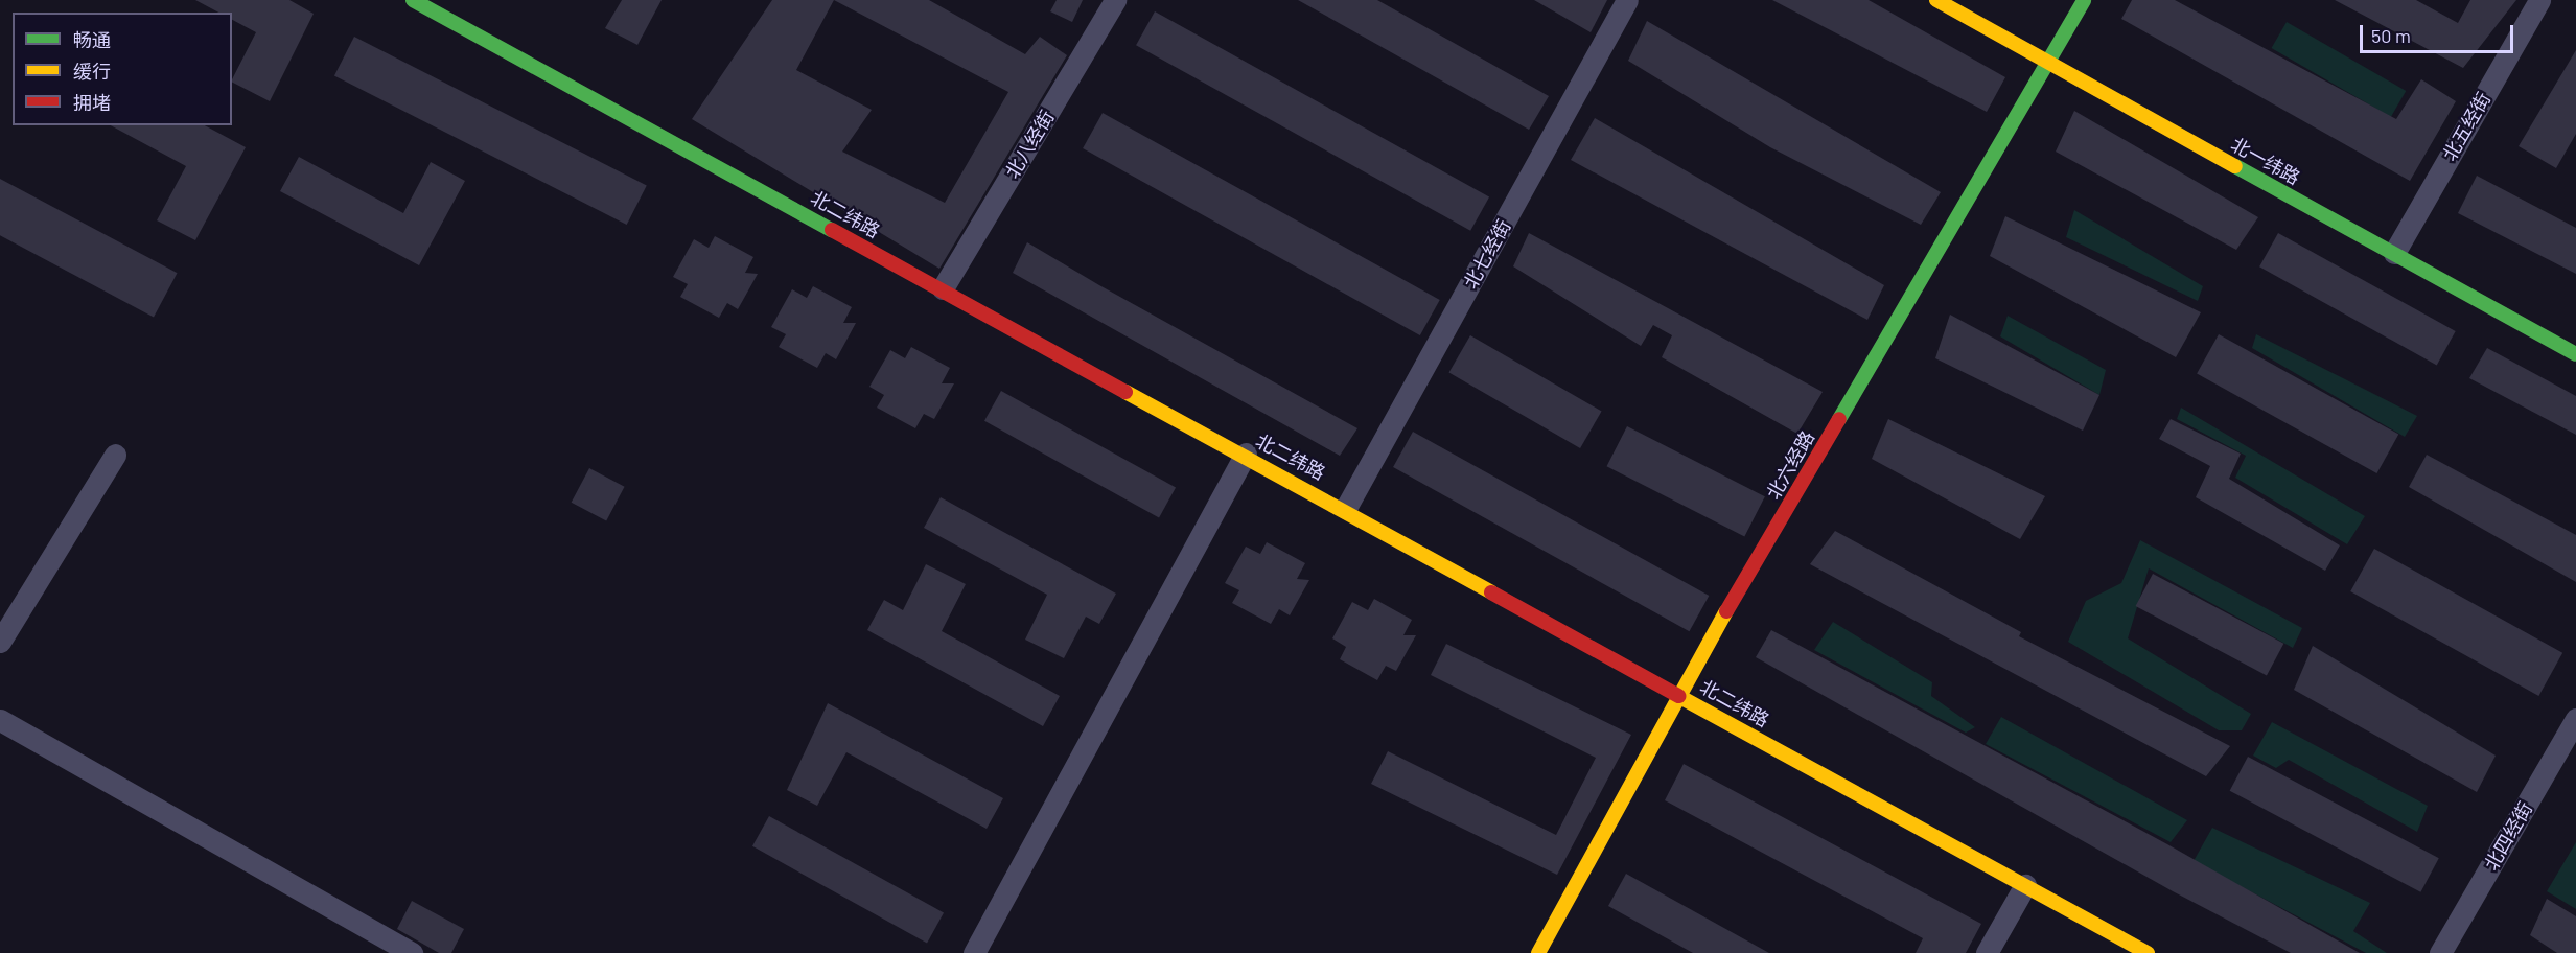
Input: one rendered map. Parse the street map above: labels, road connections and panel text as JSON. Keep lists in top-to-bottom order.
{
  "streets": {
    "street": [
      "北五经街",
      "北八经街",
      "北一纬路",
      "北二纬路",
      "北七经街",
      "北六经路",
      "北四经街"
    ]
  },
  "crossings": [
    ["北五经街", "北一纬路"],
    ["北八经街", "北二纬路"],
    ["北一纬路", "北六经路"],
    ["北二纬路", "北七经街"],
    ["北二纬路", "北六经路"]
  ],
  "legend": ["畅通", "缓行", "拥堵"],
  "scale_bar": "50 m"
}
